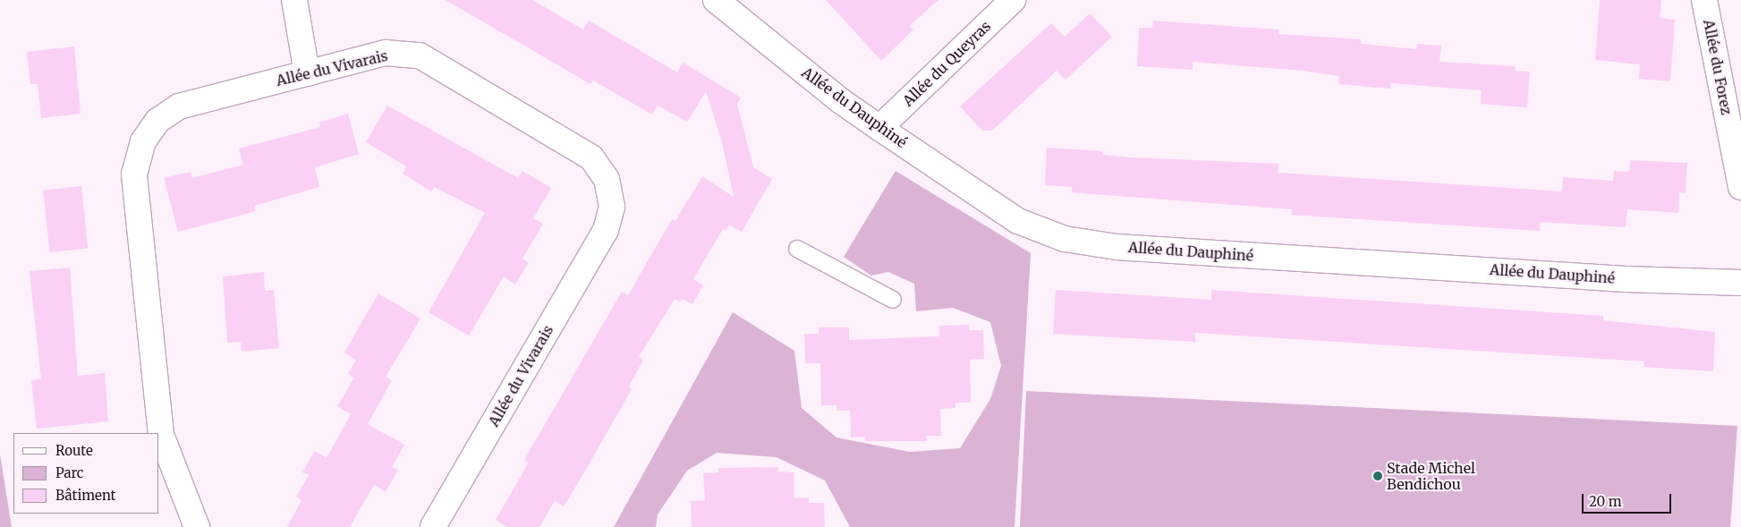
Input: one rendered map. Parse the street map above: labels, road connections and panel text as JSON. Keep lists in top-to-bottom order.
{
  "streets": {
    "street": [
      "Allée du Queyras",
      "Allée du Forez",
      "Allée du Vivarais",
      "Allée du Dauphiné"
    ]
  },
  "crossings": [
    ["Allée du Queyras", "Allée du Dauphiné"]
  ],
  "places": ["Stade Michel Bendichou"],
  "legend": ["Route", "Parc", "Bâtiment"],
  "scale_bar": "20 m"
}
